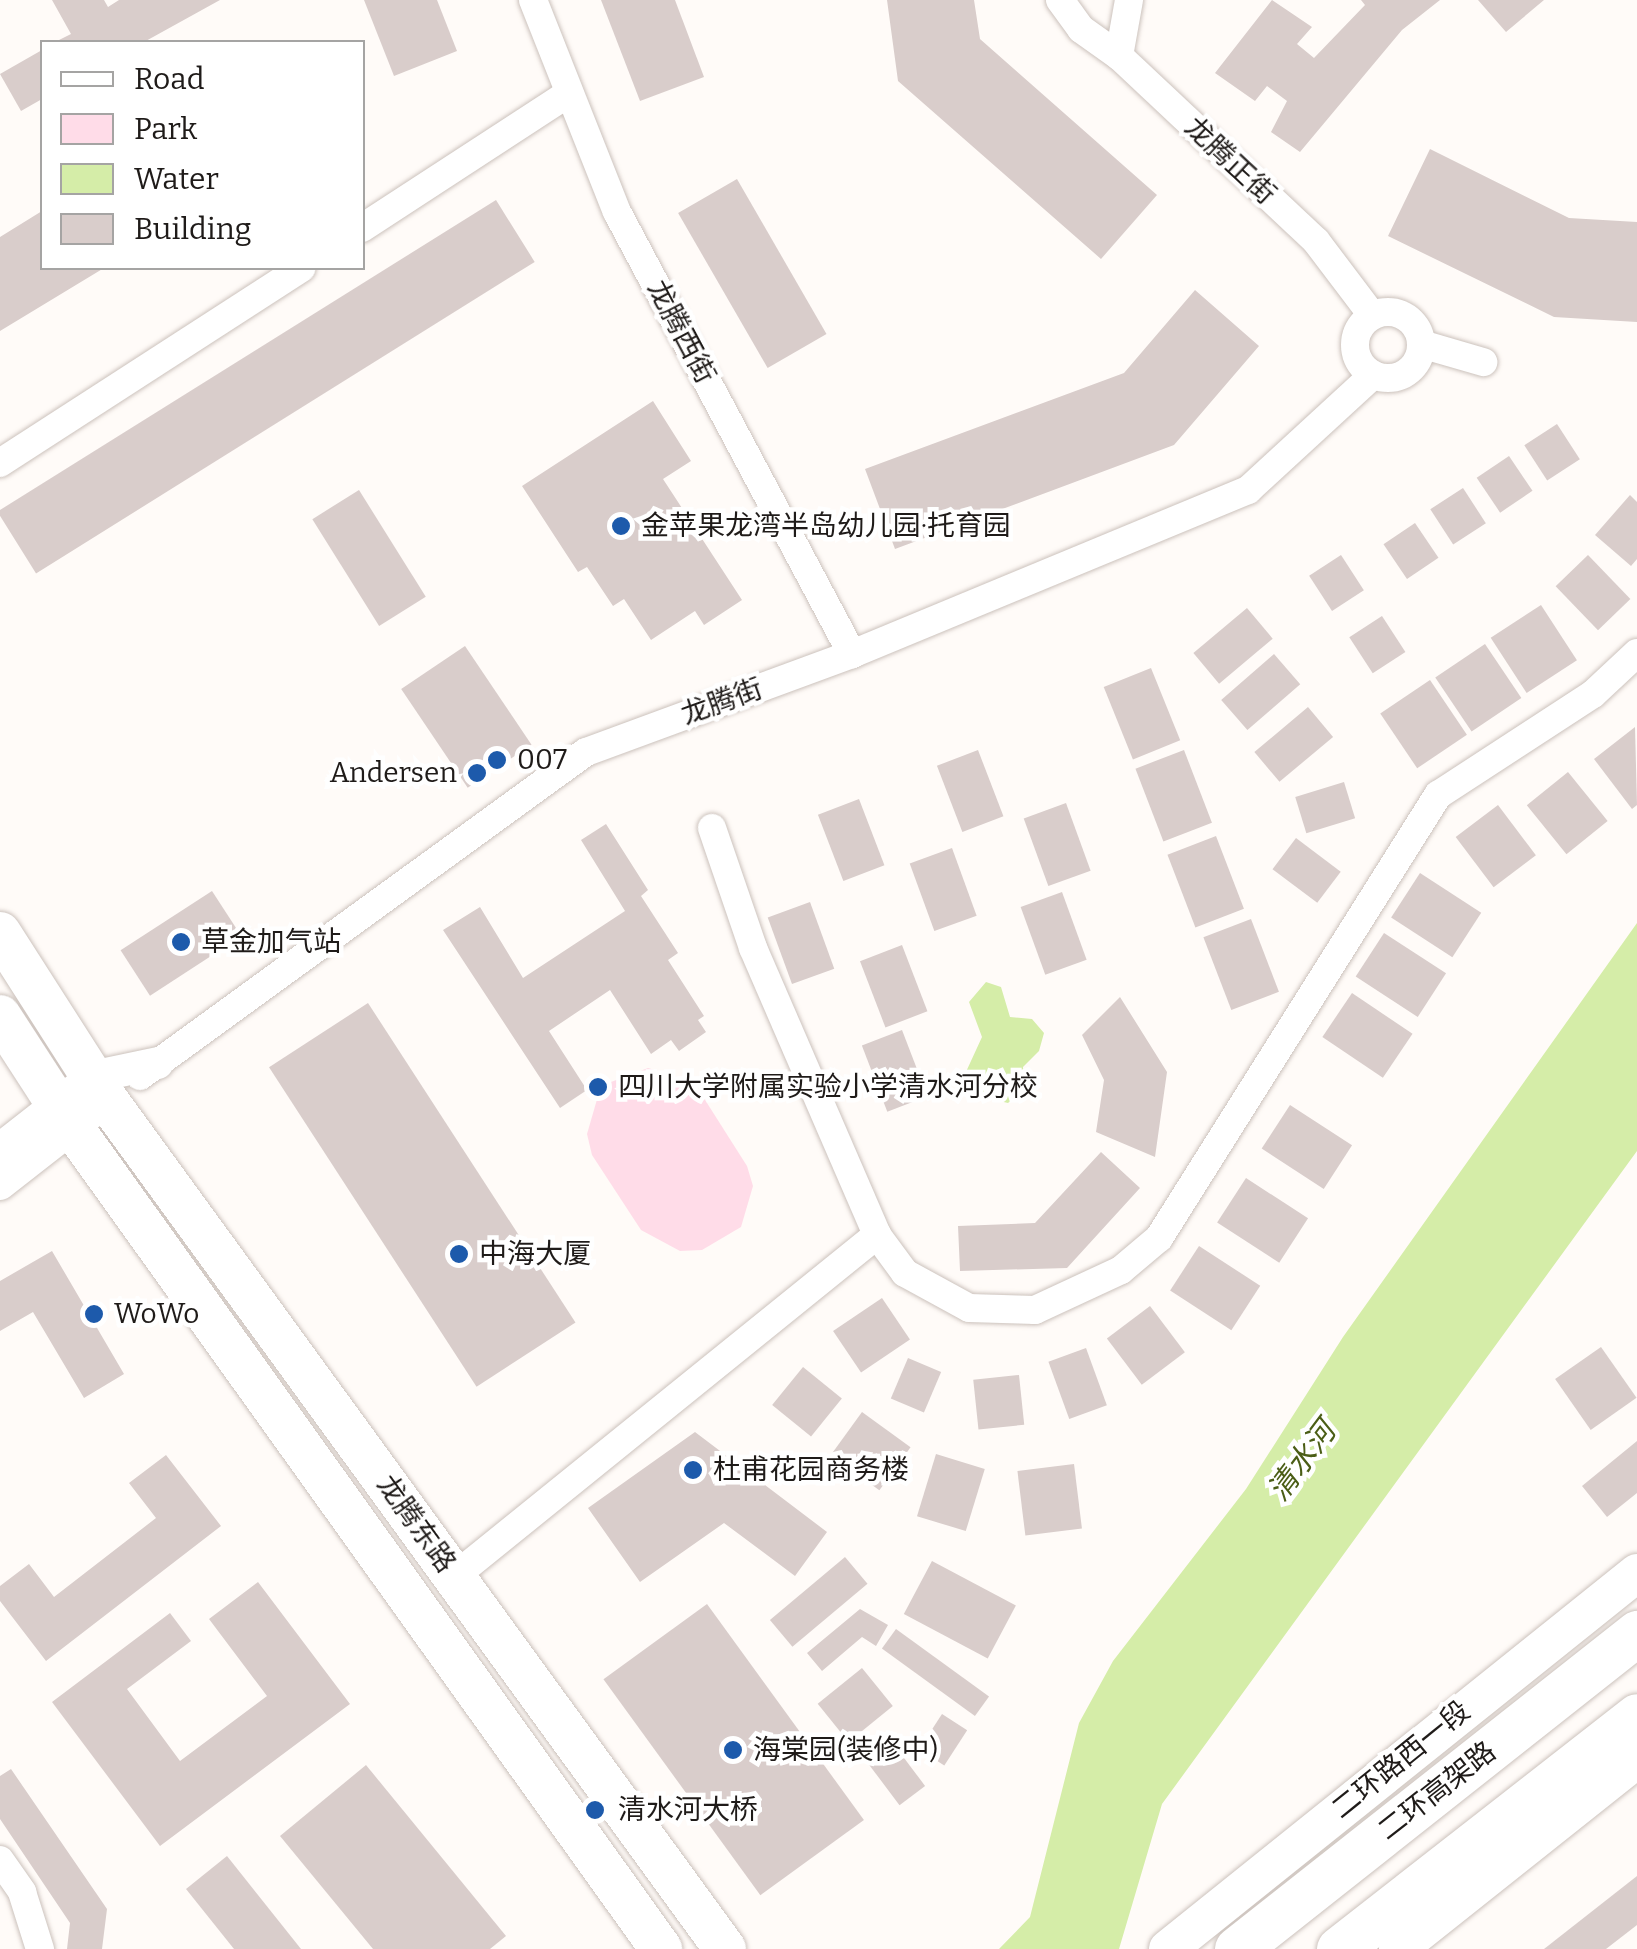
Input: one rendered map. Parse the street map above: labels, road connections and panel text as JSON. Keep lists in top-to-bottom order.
{
  "streets": {
    "highway": ["二环高架路"],
    "main road": ["龙腾东路", "二环路西一段"],
    "street": ["龙腾正街", "龙腾西街", "龙腾街"]
  },
  "crossings": [
    ["龙腾正街", "龙腾街"],
    ["龙腾西街", "龙腾街"]
  ],
  "water": ["清水河"],
  "places": [
    "金苹果龙湾半岛幼儿园·托育园",
    "007",
    "Andersen",
    "草金加气站",
    "四川大学附属实验小学清水河分校",
    "中海大厦",
    "WoWo",
    "杜甫花园商务楼",
    "海棠园(装修中)",
    "清水河大桥"
  ],
  "legend": [
    "Road",
    "Park",
    "Water",
    "Building"
  ]
}
